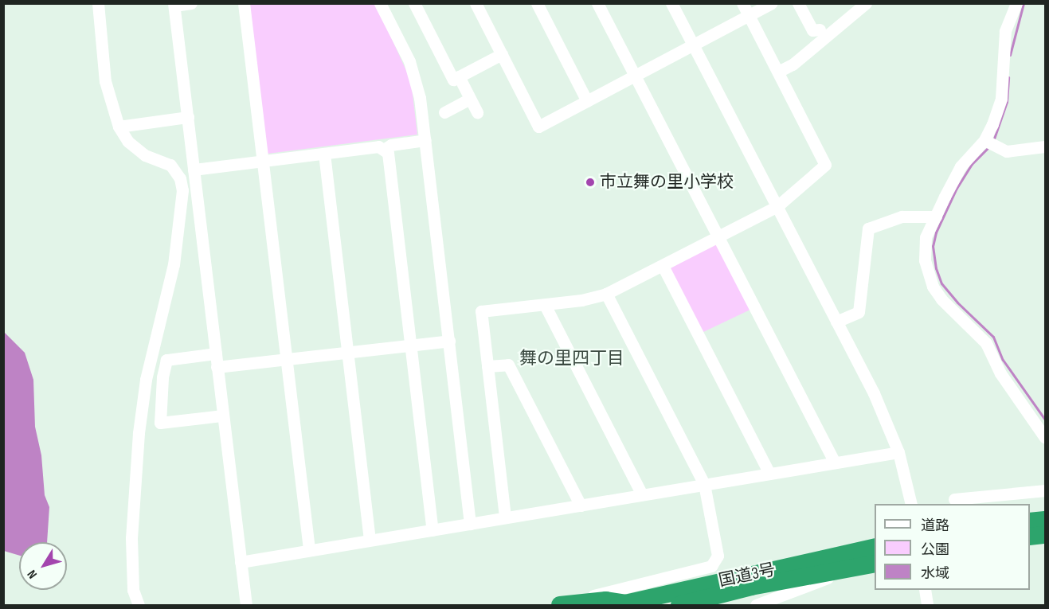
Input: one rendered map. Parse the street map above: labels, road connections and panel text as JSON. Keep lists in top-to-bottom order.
{
  "streets": {
    "highway": ["国道3号"]
  },
  "districts": ["舞の里四丁目"],
  "places": ["市立舞の里小学校"],
  "legend": ["道路", "公園", "水域"],
  "north": "bottom left"
}
